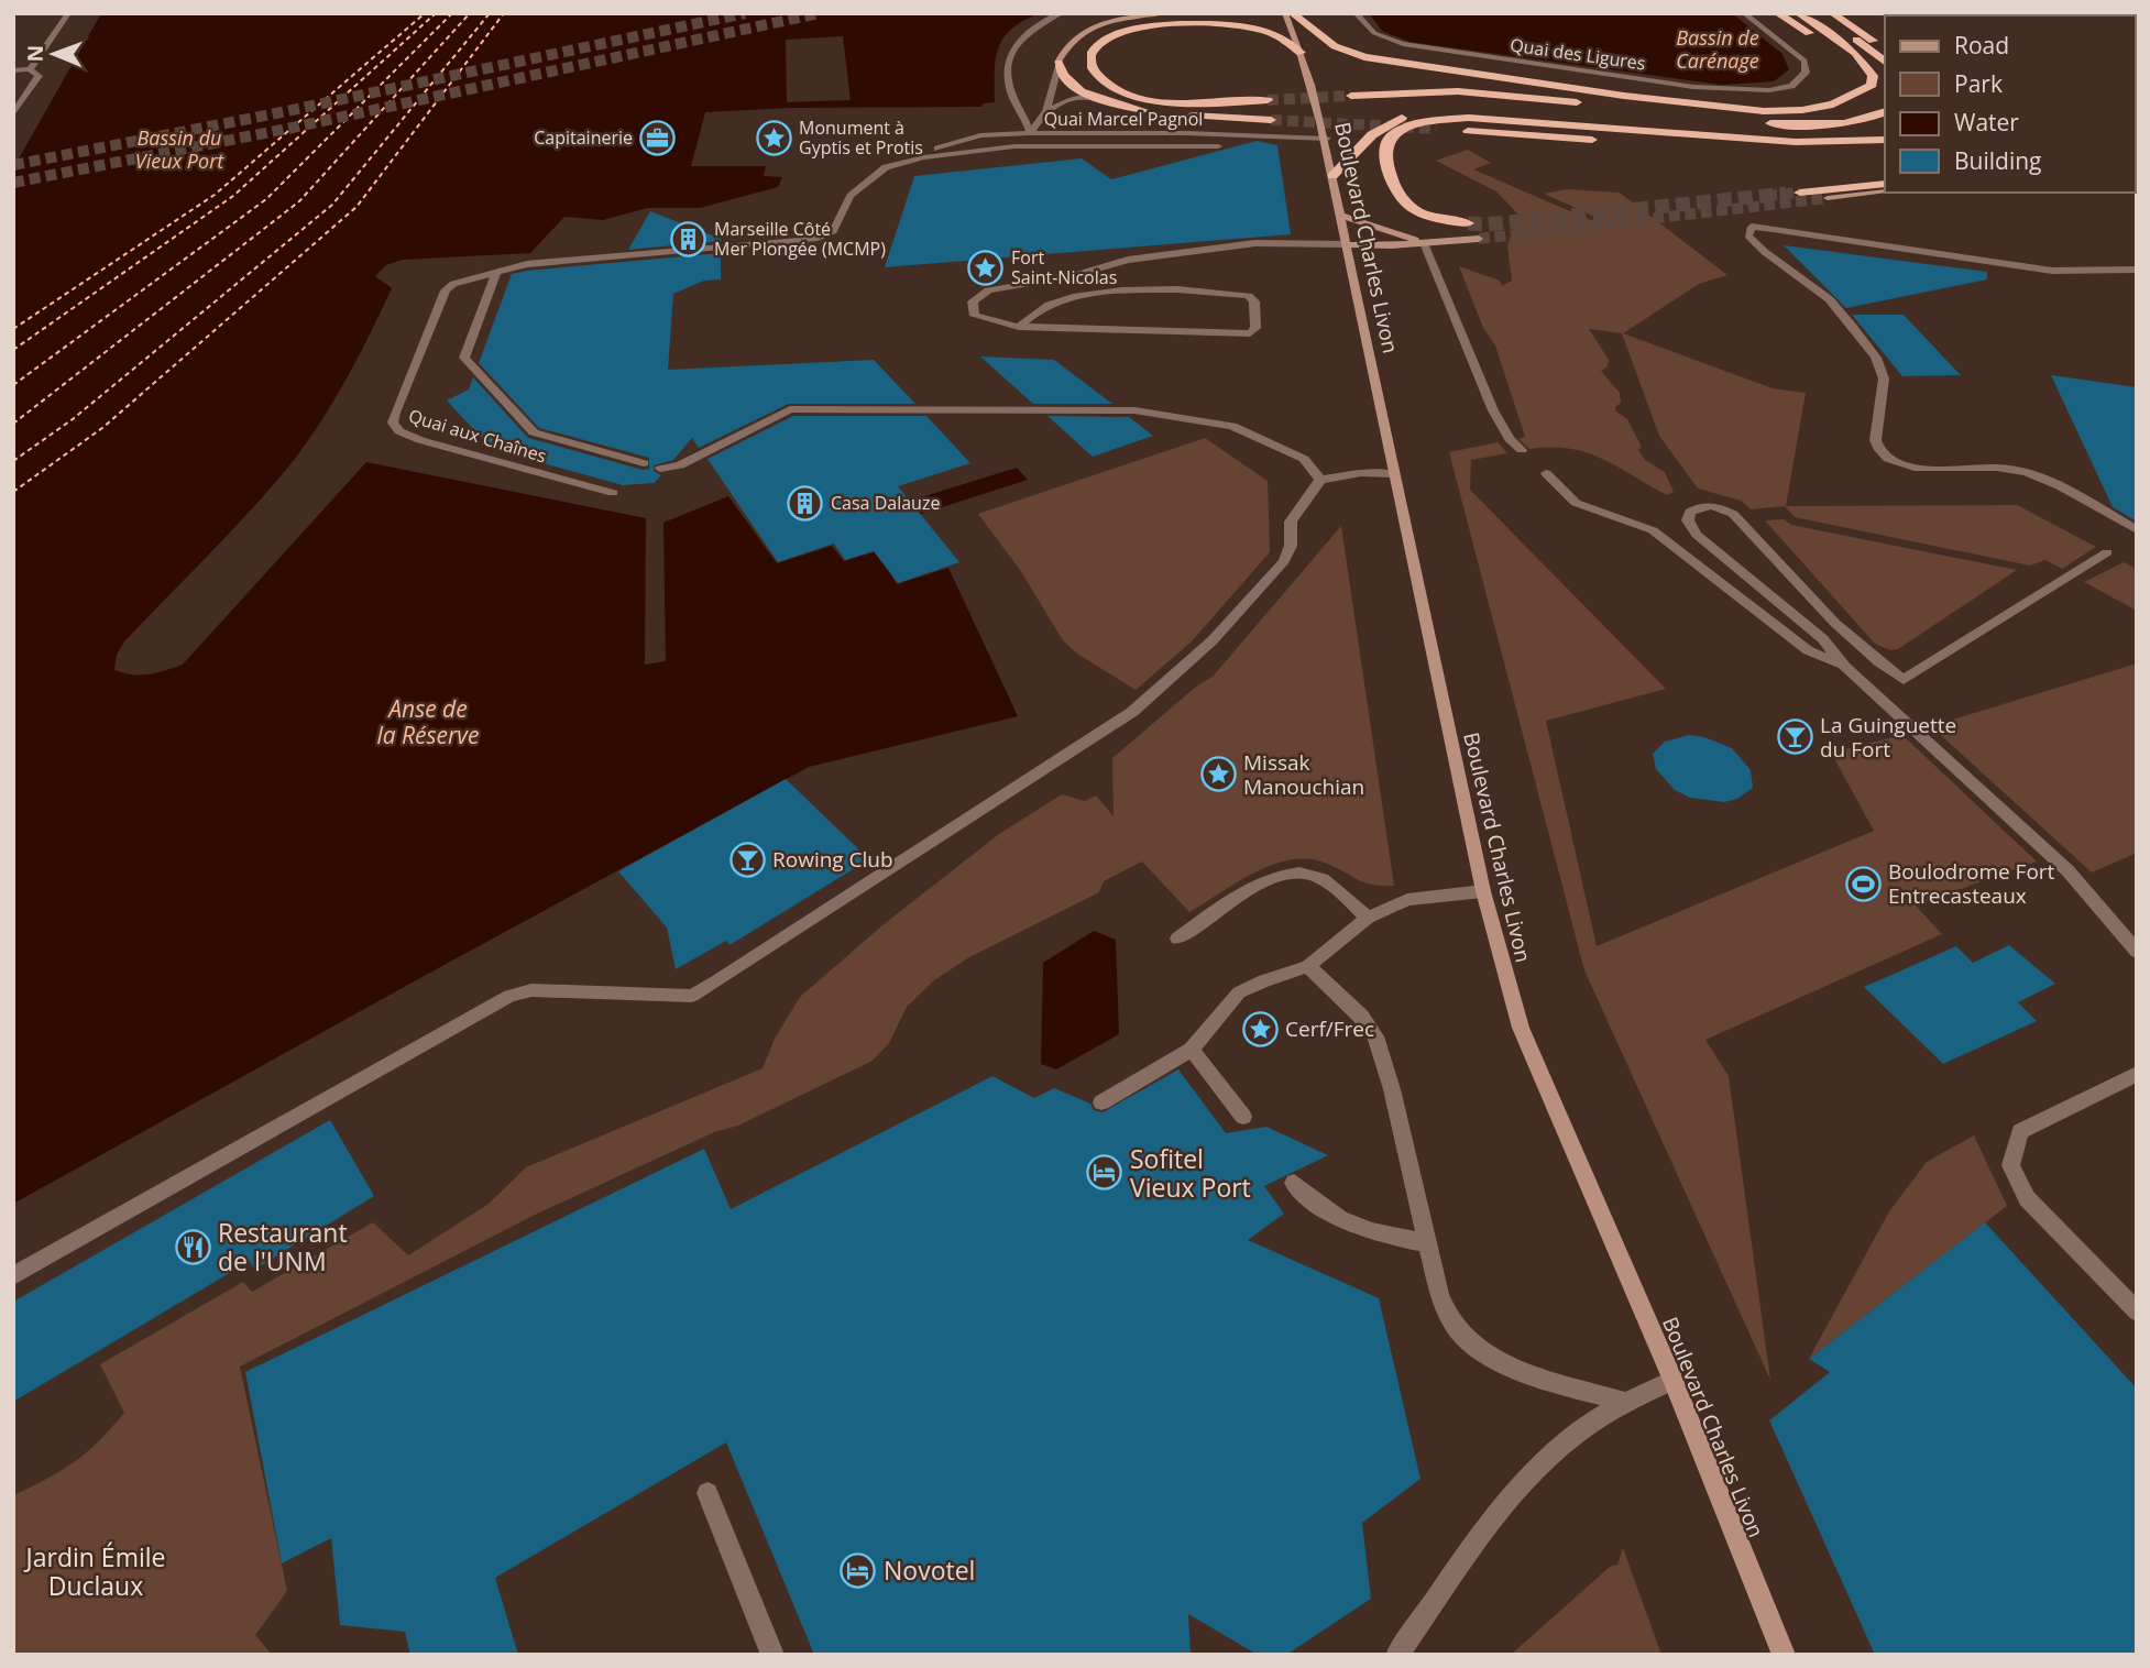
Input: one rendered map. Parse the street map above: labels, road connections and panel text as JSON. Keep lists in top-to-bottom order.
{
  "streets": {
    "main road": ["Boulevard Charles Livon"],
    "street": ["Quai des Ligures", "Quai Marcel Pagnol", "Quai aux Chaînes"]
  },
  "crossings": [
    ["Quai Marcel Pagnol", "Boulevard Charles Livon"],
    ["Quai Marcel Pagnol", "Quai aux Chaînes"]
  ],
  "water": ["Bassin de Carénage", "Bassin du Vieux Port", "Anse de la Réserve"],
  "parks": ["Jardin Émile Duclaux"],
  "places": {
    "office": ["Capitainerie"],
    "place": [
      "Monument à Gyptis et Protis",
      "Fort Saint-Nicolas",
      "Missak Manouchian",
      "Cerf/Frec"
    ],
    "building": ["Marseille Côté Mer Plongée (MCMP)", "Casa Dalauze"],
    "bar": ["La Guinguette du Fort", "Rowing Club"],
    "sports": ["Boulodrome Fort Entrecasteaux"],
    "hotel": ["Sofitel Vieux Port", "Novotel"],
    "restaurant": ["Restaurant de l'UNM"]
  },
  "legend": [
    "Road",
    "Park",
    "Water",
    "Building"
  ],
  "north": "left"
}
